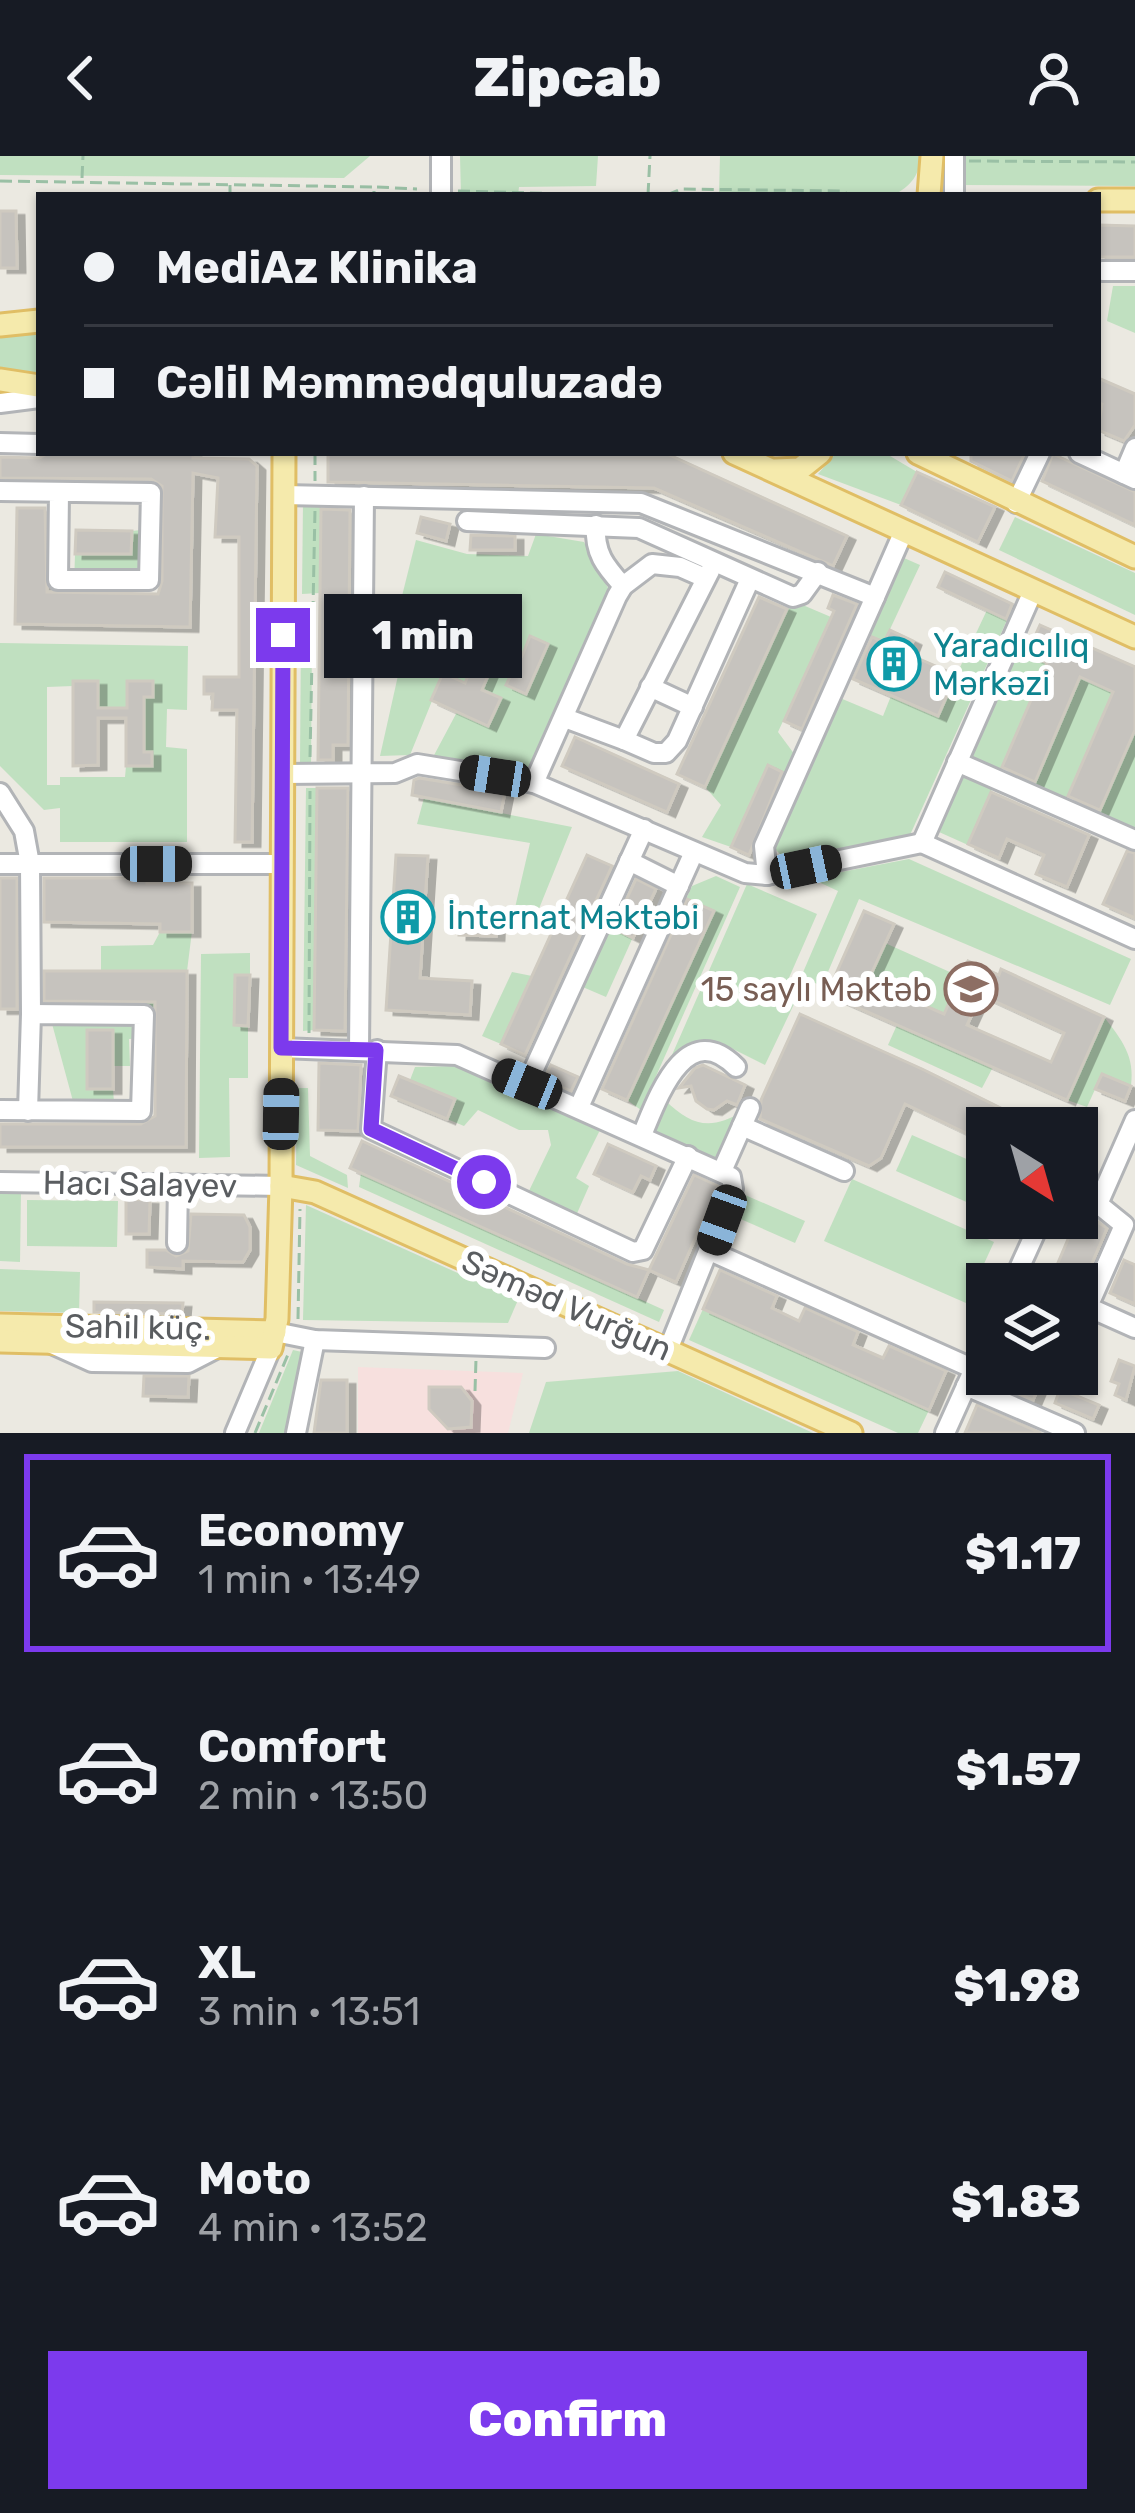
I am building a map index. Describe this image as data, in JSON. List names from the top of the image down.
{
  "streets": {
    "main road": ["Səməd Vurğun", "Sahil küç."],
    "street": ["Hacı Salayev"]
  },
  "crossings": [
    ["Hacı Salayev", "Səməd Vurğun"]
  ],
  "places": {
    "building": ["Yaradıcılıq Mərkəzi", "İnternat Məktəbi"],
    "school or university": ["15 saylı Məktəb"]
  },
  "north": "bottom right",
  "page": {
    "header": "Zipcab",
    "banner": ["MediAz Klinika", "Cəlil Məmmədquluzadə"],
    "bubble": "1 min",
    "list": [
      {
        "name": "Economy",
        "note": "1 min · 13:49",
        "value": "$1.17"
      },
      {
        "name": "Comfort",
        "note": "2 min · 13:50",
        "value": "$1.57"
      },
      {
        "name": "XL",
        "note": "3 min · 13:51",
        "value": "$1.98"
      },
      {
        "name": "Moto",
        "note": "4 min · 13:52",
        "value": "$1.83"
      }
    ],
    "buttons": "Confirm"
  }
}
